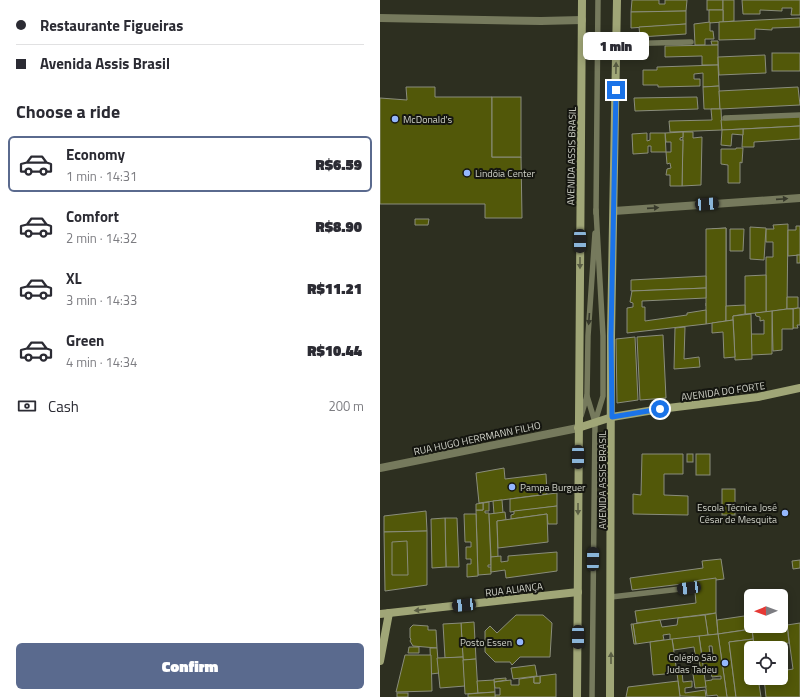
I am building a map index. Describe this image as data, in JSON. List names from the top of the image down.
{
  "streets": {
    "main road": ["AVENIDA ASSIS BRASIL", "AVENIDA DO FORTE", "RUA ALIANÇA"],
    "street": ["RUA HUGO HERRMANN FILHO"]
  },
  "crossings": [
    ["AVENIDA ASSIS BRASIL", "AVENIDA DO FORTE"],
    ["AVENIDA ASSIS BRASIL", "RUA HUGO HERRMANN FILHO"],
    ["AVENIDA ASSIS BRASIL", "RUA ALIANÇA"],
    ["AVENIDA DO FORTE", "RUA HUGO HERRMANN FILHO"]
  ],
  "one_way": ["RUA ALIANÇA"],
  "places": [
    "McDonald's",
    "Lindóia Center",
    "Pampa Burguer",
    "Escola Técnica José César de Mesquita",
    "Posto Essen",
    "Colégio São Judas Tadeu"
  ],
  "north": "left",
  "page": {
    "banner": ["Restaurante Figueiras", "Avenida Assis Brasil"],
    "bubble": "1 min",
    "heading": "Choose a ride",
    "list": [
      {
        "name": "Economy",
        "note": "1 min · 14:31",
        "value": "R$6.59"
      },
      {
        "name": "Comfort",
        "note": "2 min · 14:32",
        "value": "R$8.90"
      },
      {
        "name": "XL",
        "note": "3 min · 14:33",
        "value": "R$11.21"
      },
      {
        "name": "Green",
        "note": "4 min · 14:34",
        "value": "R$10.44"
      }
    ],
    "pay": ["Cash", "200 m"],
    "buttons": "Confirm"
  }
}
